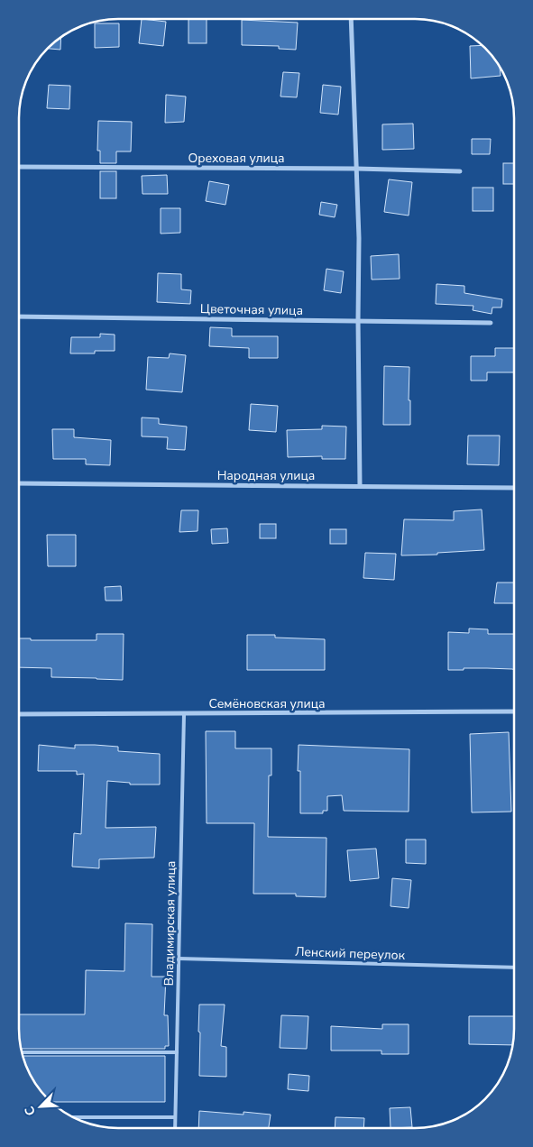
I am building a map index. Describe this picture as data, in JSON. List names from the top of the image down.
{
  "streets": {
    "street": [
      "Ореховая улица",
      "Цветочная улица",
      "Народная улица",
      "Семёновская улица"
    ],
    "lane": ["Владимирская улица", "Ленский переулок"]
  },
  "crossings": [
    ["Семёновская улица", "Владимирская улица"],
    ["Владимирская улица", "Ленский переулок"]
  ],
  "north": "bottom left"
}
